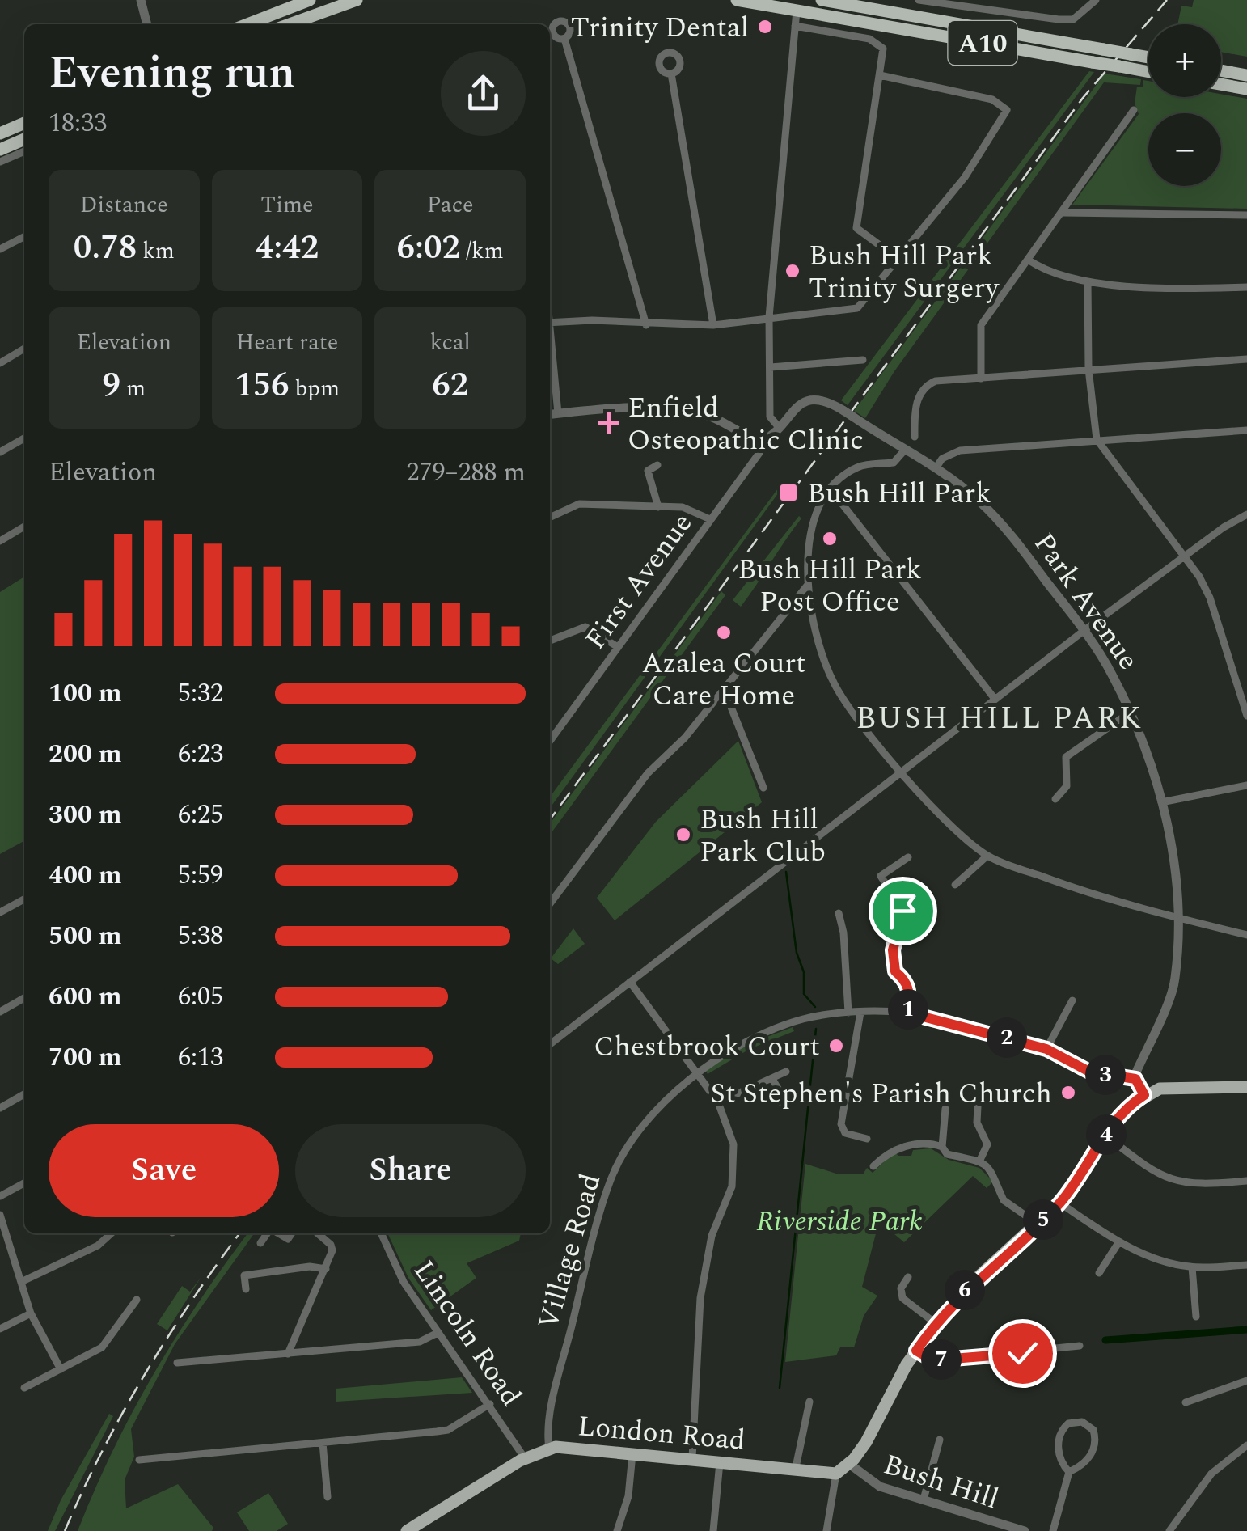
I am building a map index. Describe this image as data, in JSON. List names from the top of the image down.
{
  "streets": {
    "highway": ["A10"],
    "main road": ["London Road"],
    "street": [
      "First Avenue",
      "Park Avenue",
      "Village Road",
      "Lincoln Road",
      "Bush Hill"
    ]
  },
  "crossings": [
    ["First Avenue", "Park Avenue"],
    ["Park Avenue", "Village Road"],
    ["Village Road", "London Road"],
    ["Lincoln Road", "London Road"]
  ],
  "districts": ["BUSH HILL PARK"],
  "parks": ["Riverside Park"],
  "places": {
    "other": [
      "Trinity Dental",
      "Bush Hill Park Trinity Surgery",
      "Bush Hill Park Post Office",
      "Azalea Court Care Home",
      "Bush Hill Park Club",
      "Chestbrook Court",
      "St Stephen's Parish Church"
    ],
    "health": ["Enfield Osteopathic Clinic"],
    "transit": ["Bush Hill Park"]
  },
  "page": {
    "map_buttons": ["+", "−"],
    "heading": ["Evening run", "18:33"],
    "stats": [
      ["Distance", "0.78 km"],
      ["Time", "4:42"],
      ["Pace", "6:02 /km"],
      ["Elevation", "9 m"],
      ["Heart rate", "156 bpm"],
      ["kcal", "62"]
    ],
    "chart": ["Elevation", "279–288 m"],
    "list": [
      {
        "name": "100 m",
        "note": "5:32"
      },
      {
        "name": "200 m",
        "note": "6:23"
      },
      {
        "name": "300 m",
        "note": "6:25"
      },
      {
        "name": "400 m",
        "note": "5:59"
      },
      {
        "name": "500 m",
        "note": "5:38"
      },
      {
        "name": "600 m",
        "note": "6:05"
      },
      {
        "name": "700 m",
        "note": "6:13"
      }
    ],
    "pins": [
      "1",
      "2",
      "3",
      "4",
      "5",
      "6",
      "7"
    ],
    "buttons": ["Save", "Share"]
  }
}
